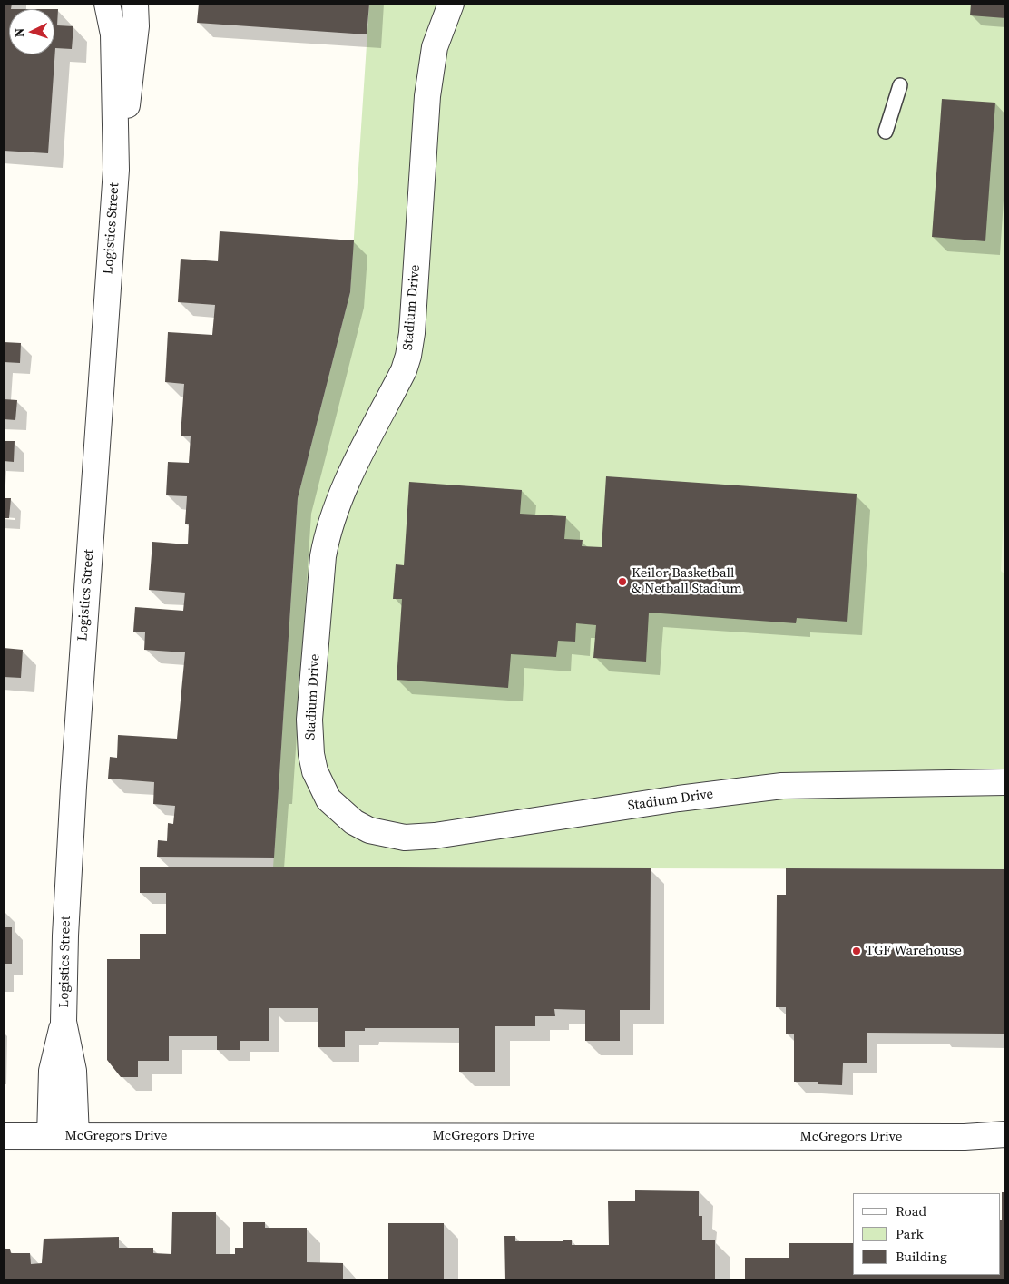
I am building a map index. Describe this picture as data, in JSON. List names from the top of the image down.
{
  "streets": {
    "street": ["Logistics Street", "Stadium Drive", "McGregors Drive"]
  },
  "crossings": [
    ["Logistics Street", "McGregors Drive"]
  ],
  "places": ["Keilor Basketball & Netball Stadium", "TGF Warehouse"],
  "legend": ["Road", "Park", "Building"],
  "north": "left"
}
